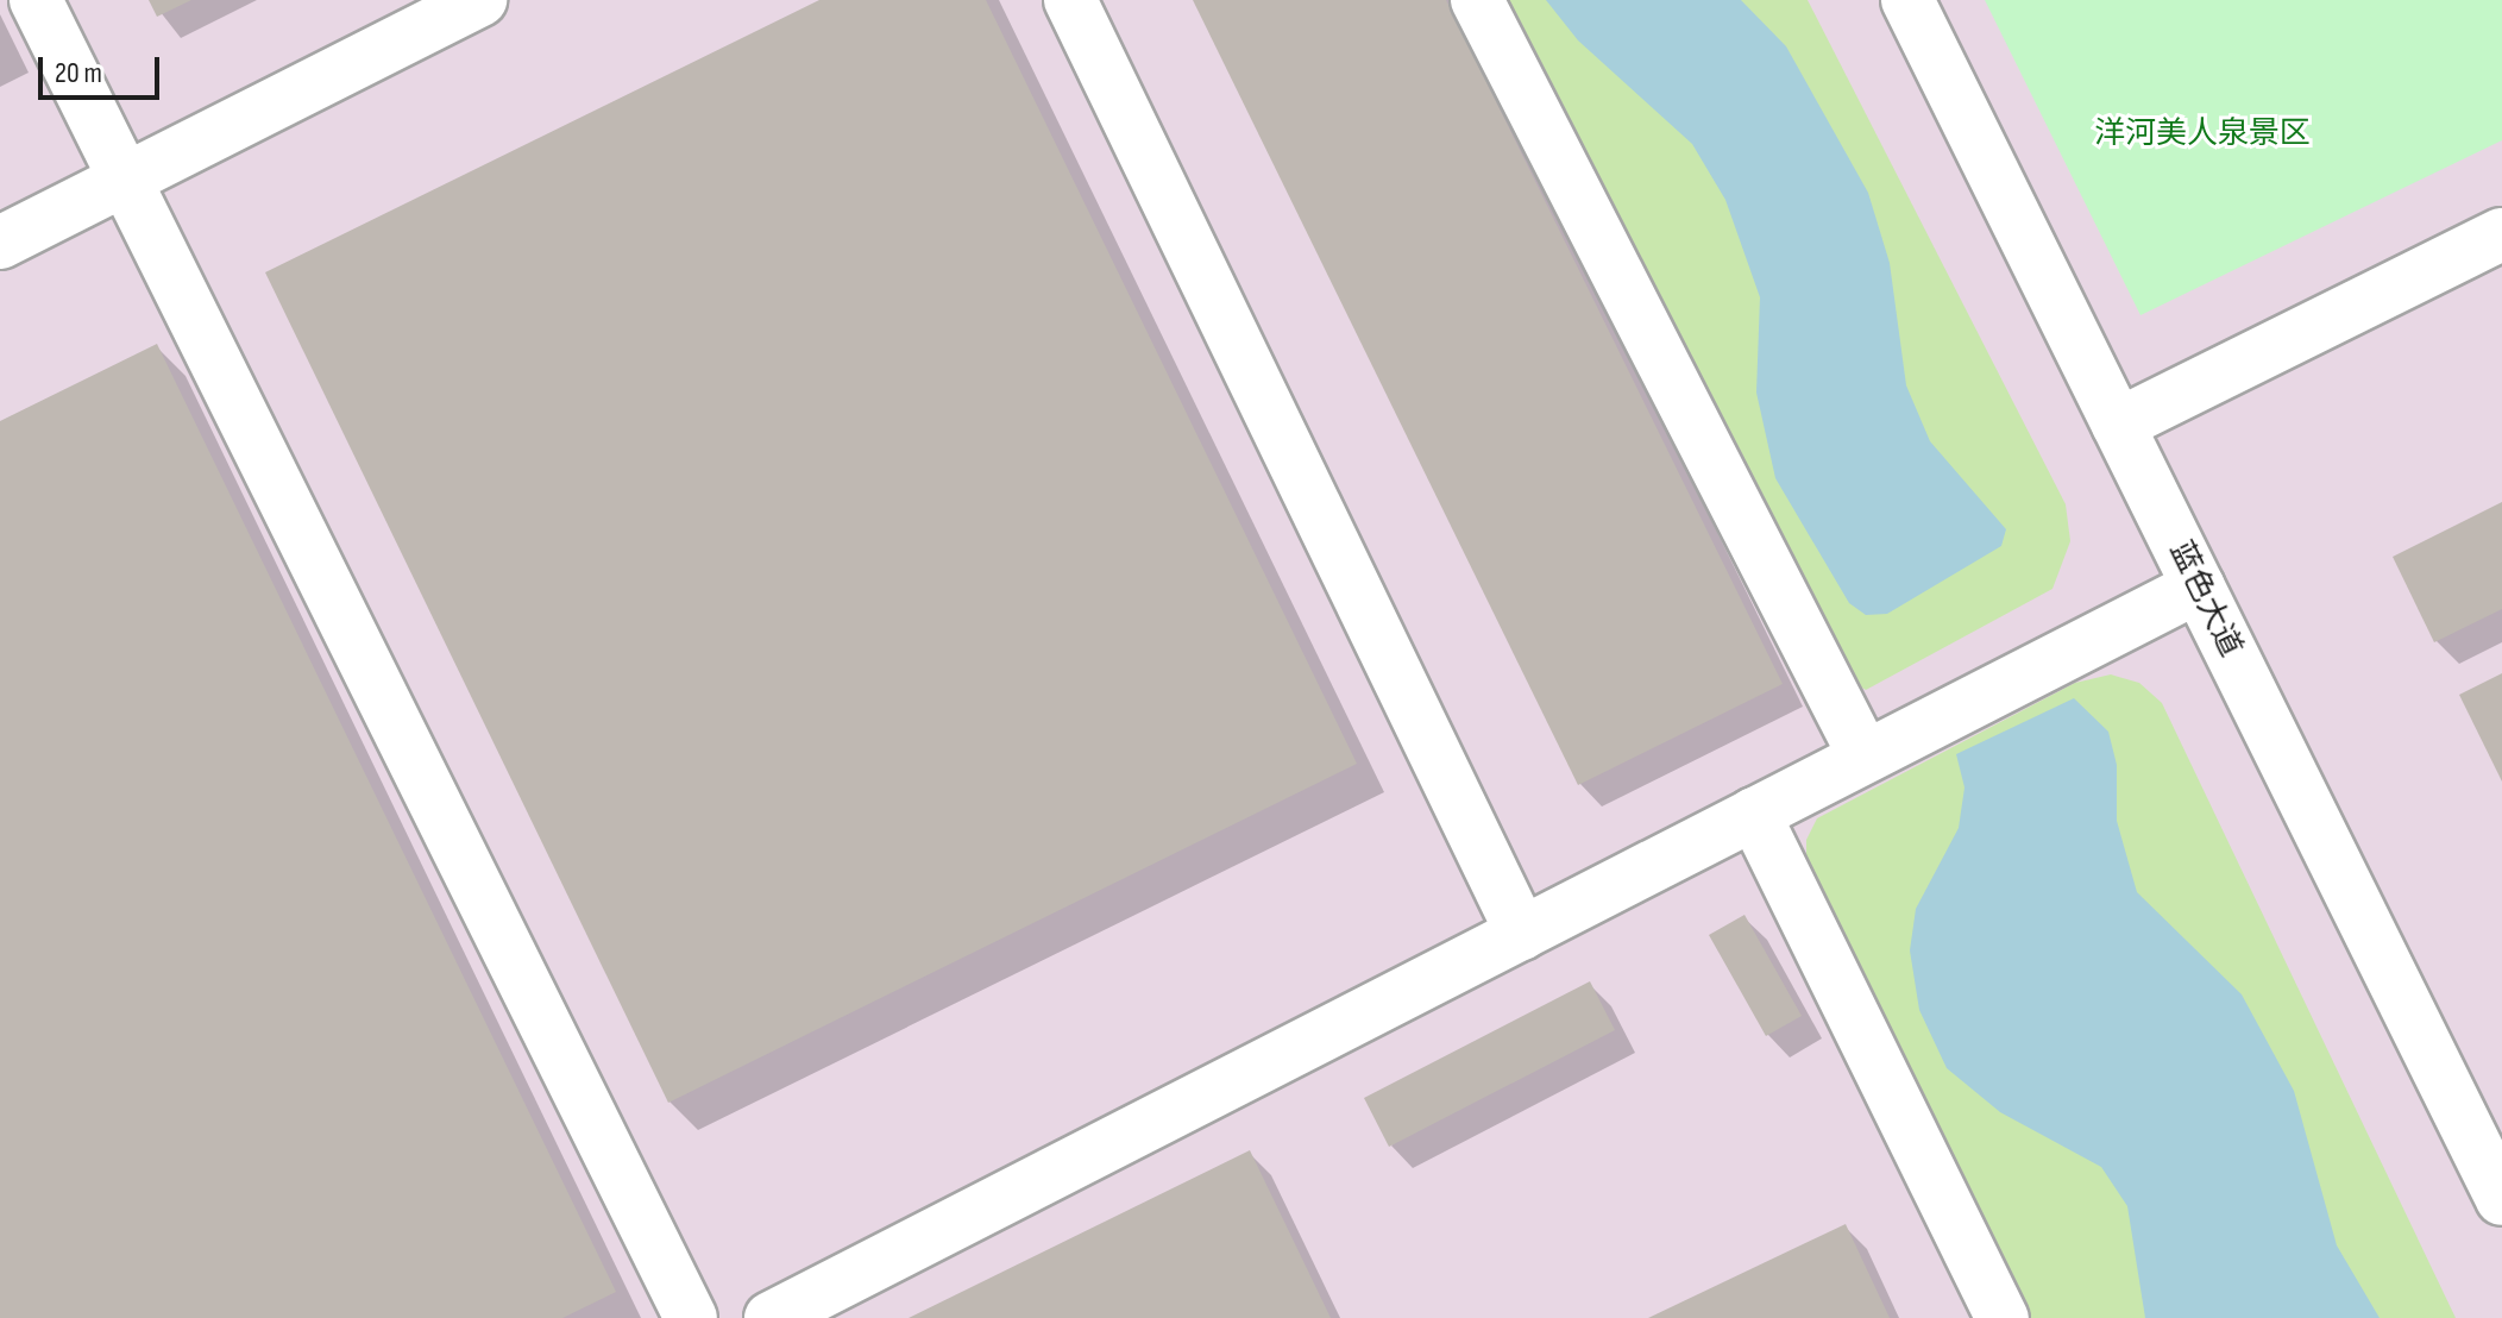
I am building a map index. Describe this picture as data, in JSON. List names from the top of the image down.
{
  "streets": {
    "street": ["蓝色大道"]
  },
  "parks": ["洋河美人泉景区"],
  "scale_bar": "20 m"
}
